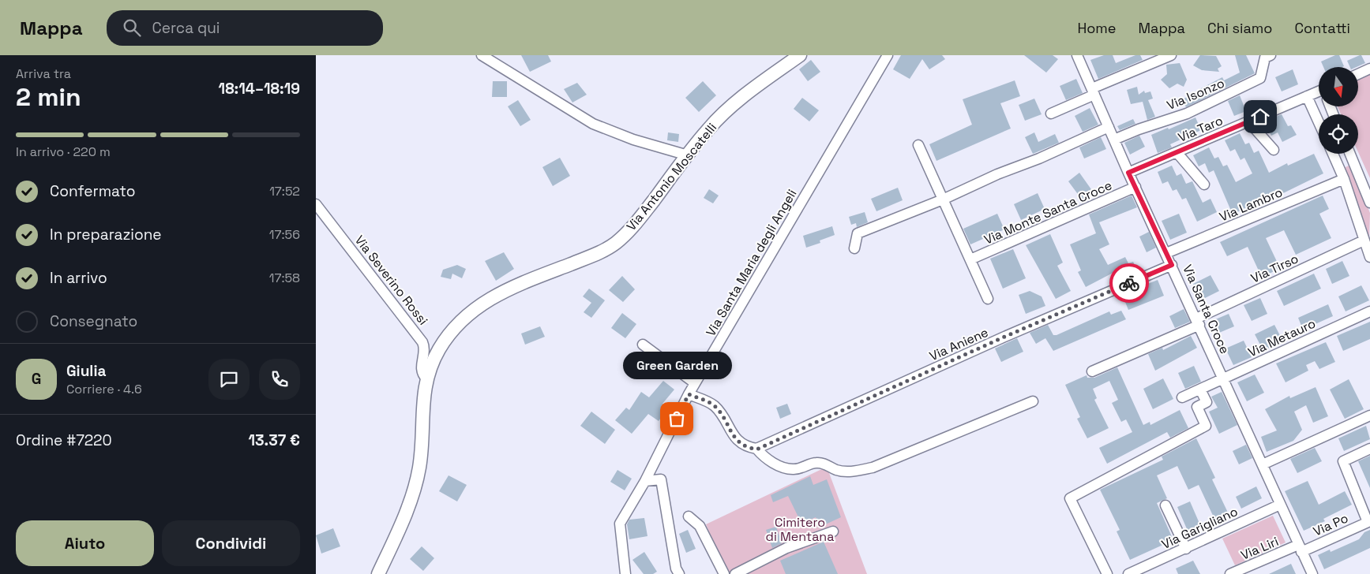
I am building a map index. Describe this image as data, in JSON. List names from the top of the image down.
{
  "streets": {
    "street": [
      "Via Isonzo",
      "Via Taro",
      "Via Antonio Moscatelli",
      "Via Lambro",
      "Via Monte Santa Croce",
      "Via Santa Maria degli Angeli",
      "Via Tirso",
      "Via Severino Rossi",
      "Via Santa Croce",
      "Via Metauro",
      "Via Aniene",
      "Via Po",
      "Via Garigliano",
      "Via Liri"
    ]
  },
  "crossings": [
    ["Via Isonzo", "Via Santa Croce"],
    ["Via Taro", "Via Santa Croce"],
    ["Via Antonio Moscatelli", "Via Severino Rossi"],
    ["Via Lambro", "Via Santa Croce"],
    ["Via Monte Santa Croce", "Via Santa Croce"],
    ["Via Tirso", "Via Santa Croce"],
    ["Via Santa Croce", "Via Metauro"],
    ["Via Santa Croce", "Via Aniene"],
    ["Via Santa Croce", "Via Po"],
    ["Via Santa Croce", "Via Garigliano"],
    ["Via Santa Croce", "Via Liri"],
    ["Via Po", "Via Liri"]
  ],
  "parks": ["Cimitero di Mentana"],
  "places": ["Green Garden"],
  "north": "bottom",
  "page": {
    "header": "Mappa",
    "search": "Cerca qui",
    "nav": [
      "Home",
      "Mappa",
      "Chi siamo",
      "Contatti"
    ],
    "heading": ["2 min", "Arriva tra", "18:14–18:19"],
    "panel": [
      "Giulia",
      "Corriere · 4.6",
      "Ordine #7220",
      "13.37 €"
    ],
    "bar": "In arrivo · 220 m",
    "list": [
      ["Confermato", "17:52"],
      ["In preparazione", "17:56"],
      ["In arrivo", "17:58"],
      "Consegnato"
    ],
    "bubble": "Green Garden",
    "round": "G",
    "buttons": ["Aiuto", "Condividi"]
  }
}
